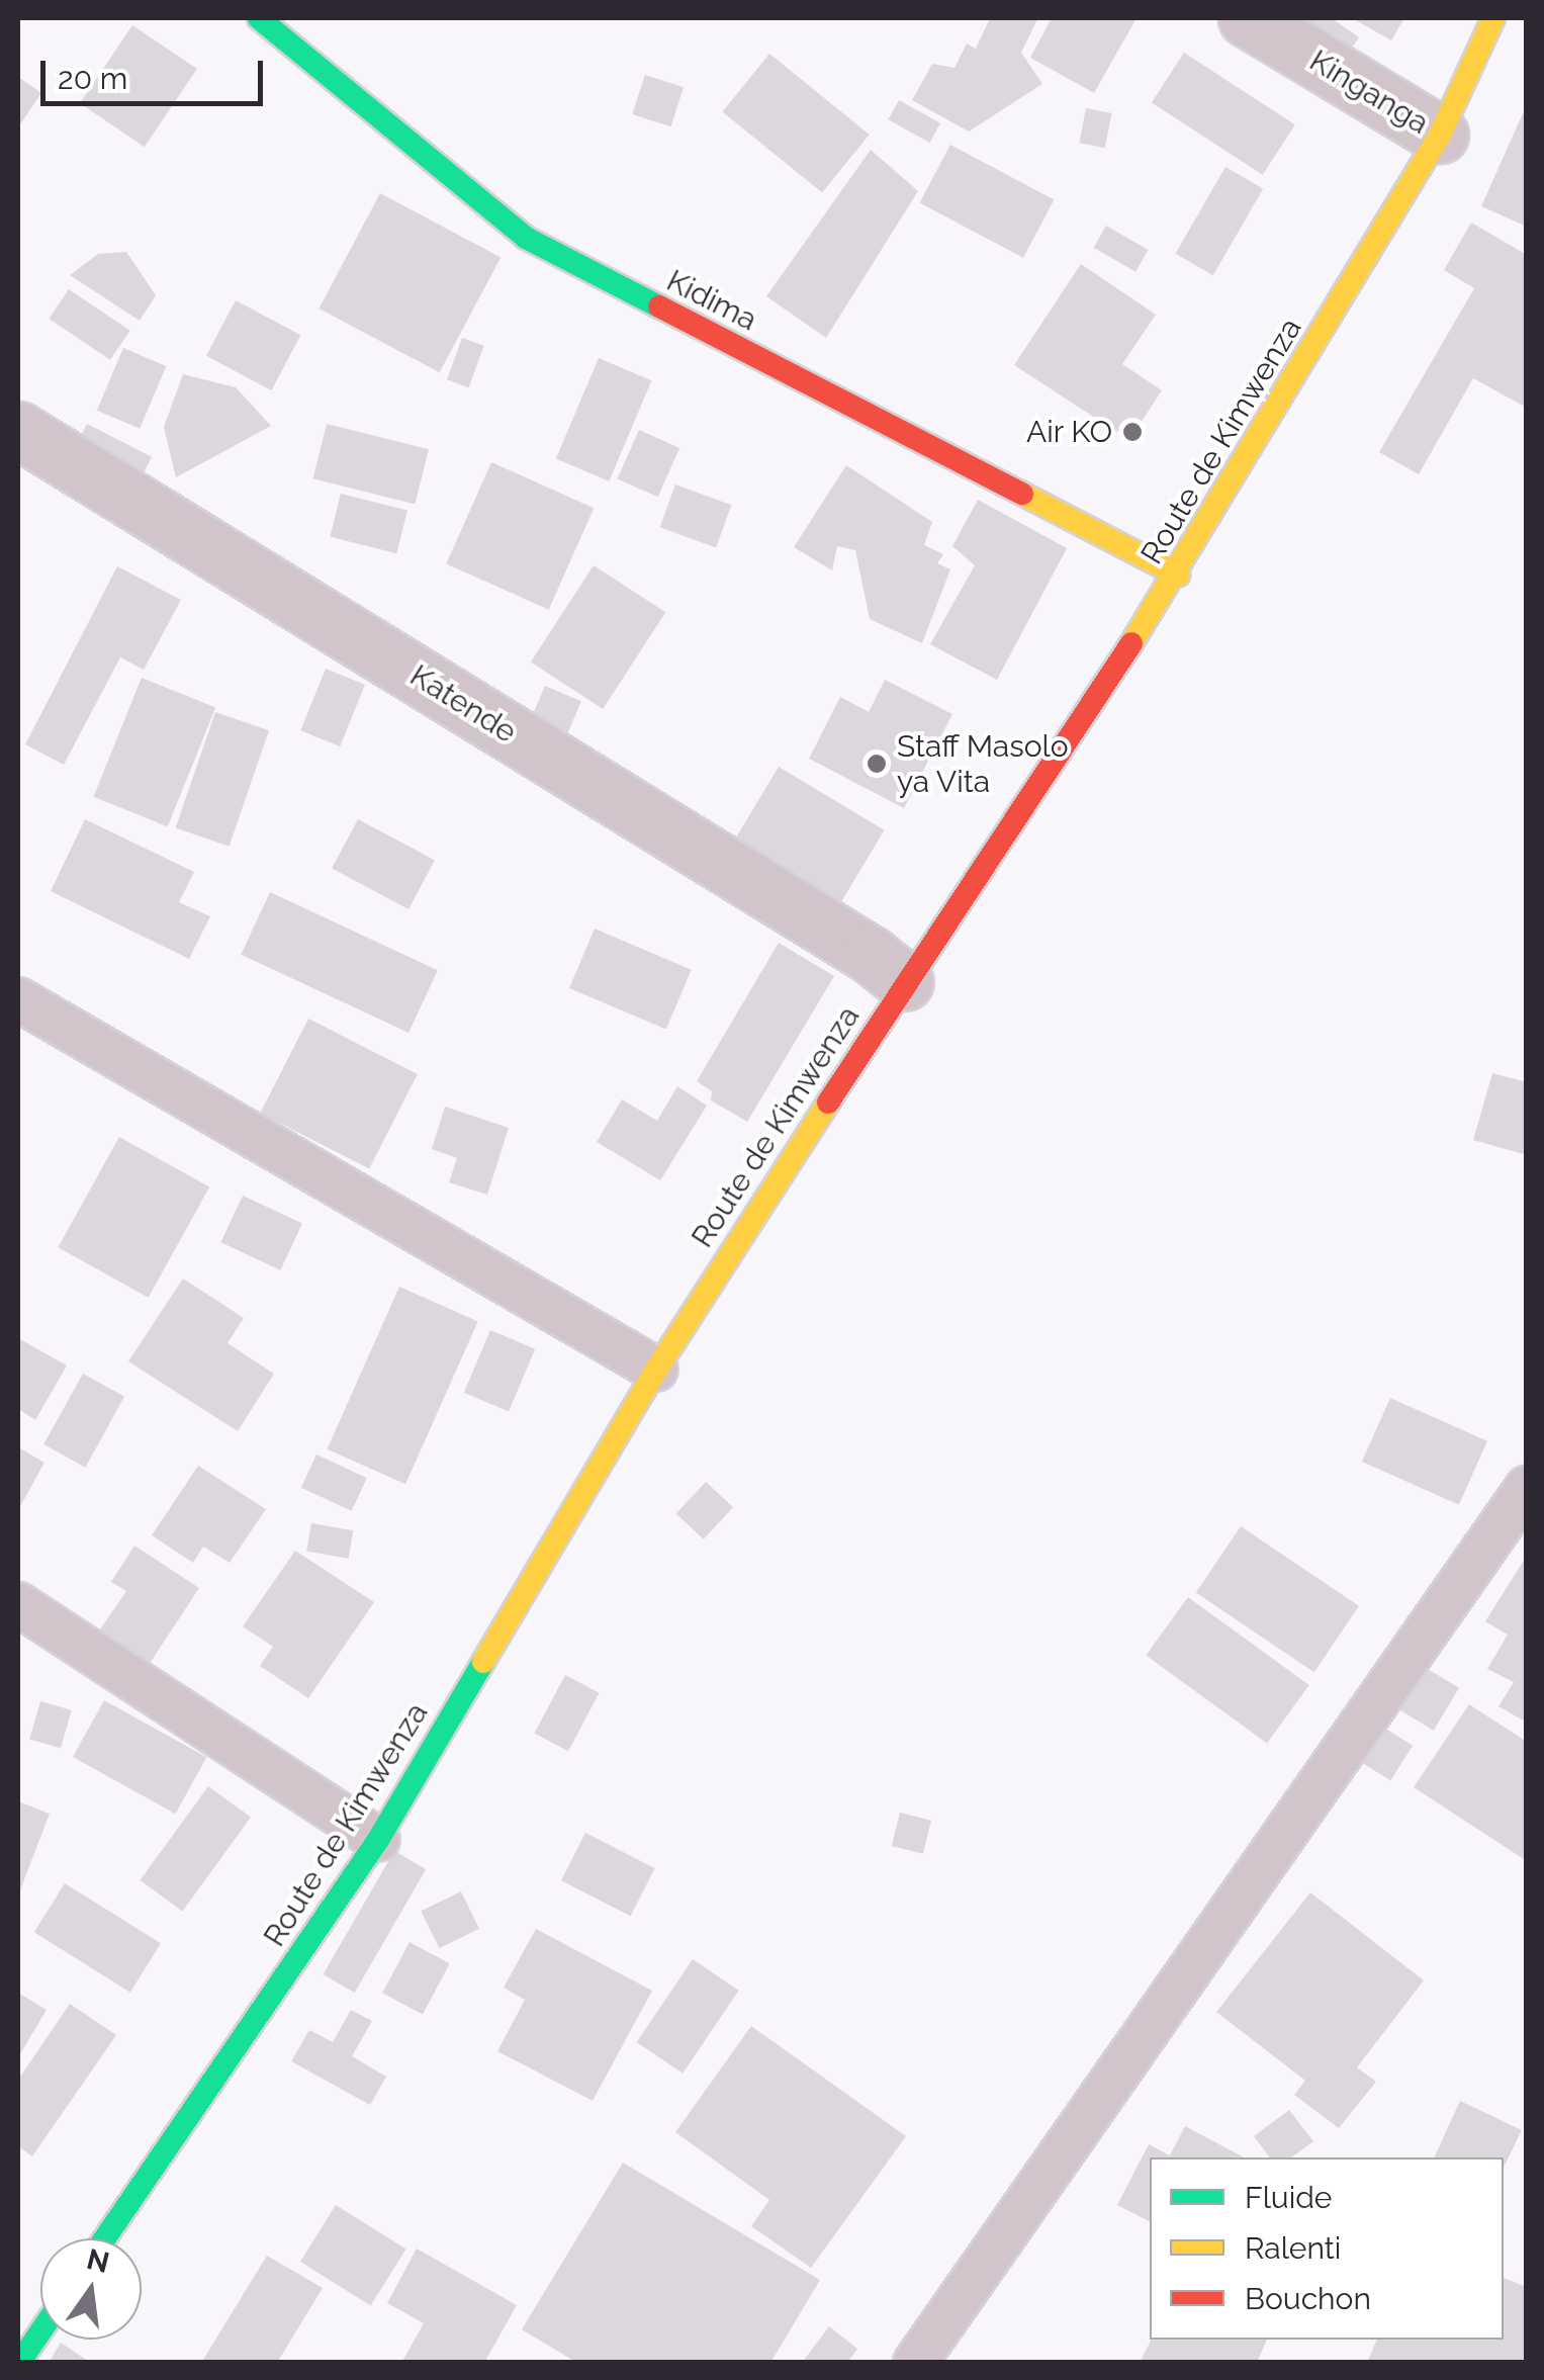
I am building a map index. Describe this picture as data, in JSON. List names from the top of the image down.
{
  "streets": {
    "street": [
      "Kinganga",
      "Kidima",
      "Route de Kimwenza",
      "Katende"
    ]
  },
  "crossings": [
    ["Kinganga", "Route de Kimwenza"],
    ["Kidima", "Route de Kimwenza"],
    ["Route de Kimwenza", "Katende"]
  ],
  "places": ["Air KO", "Staff Masolo ya Vita"],
  "legend": ["Fluide", "Ralenti", "Bouchon"],
  "scale_bar": "20 m",
  "north": "top"
}
